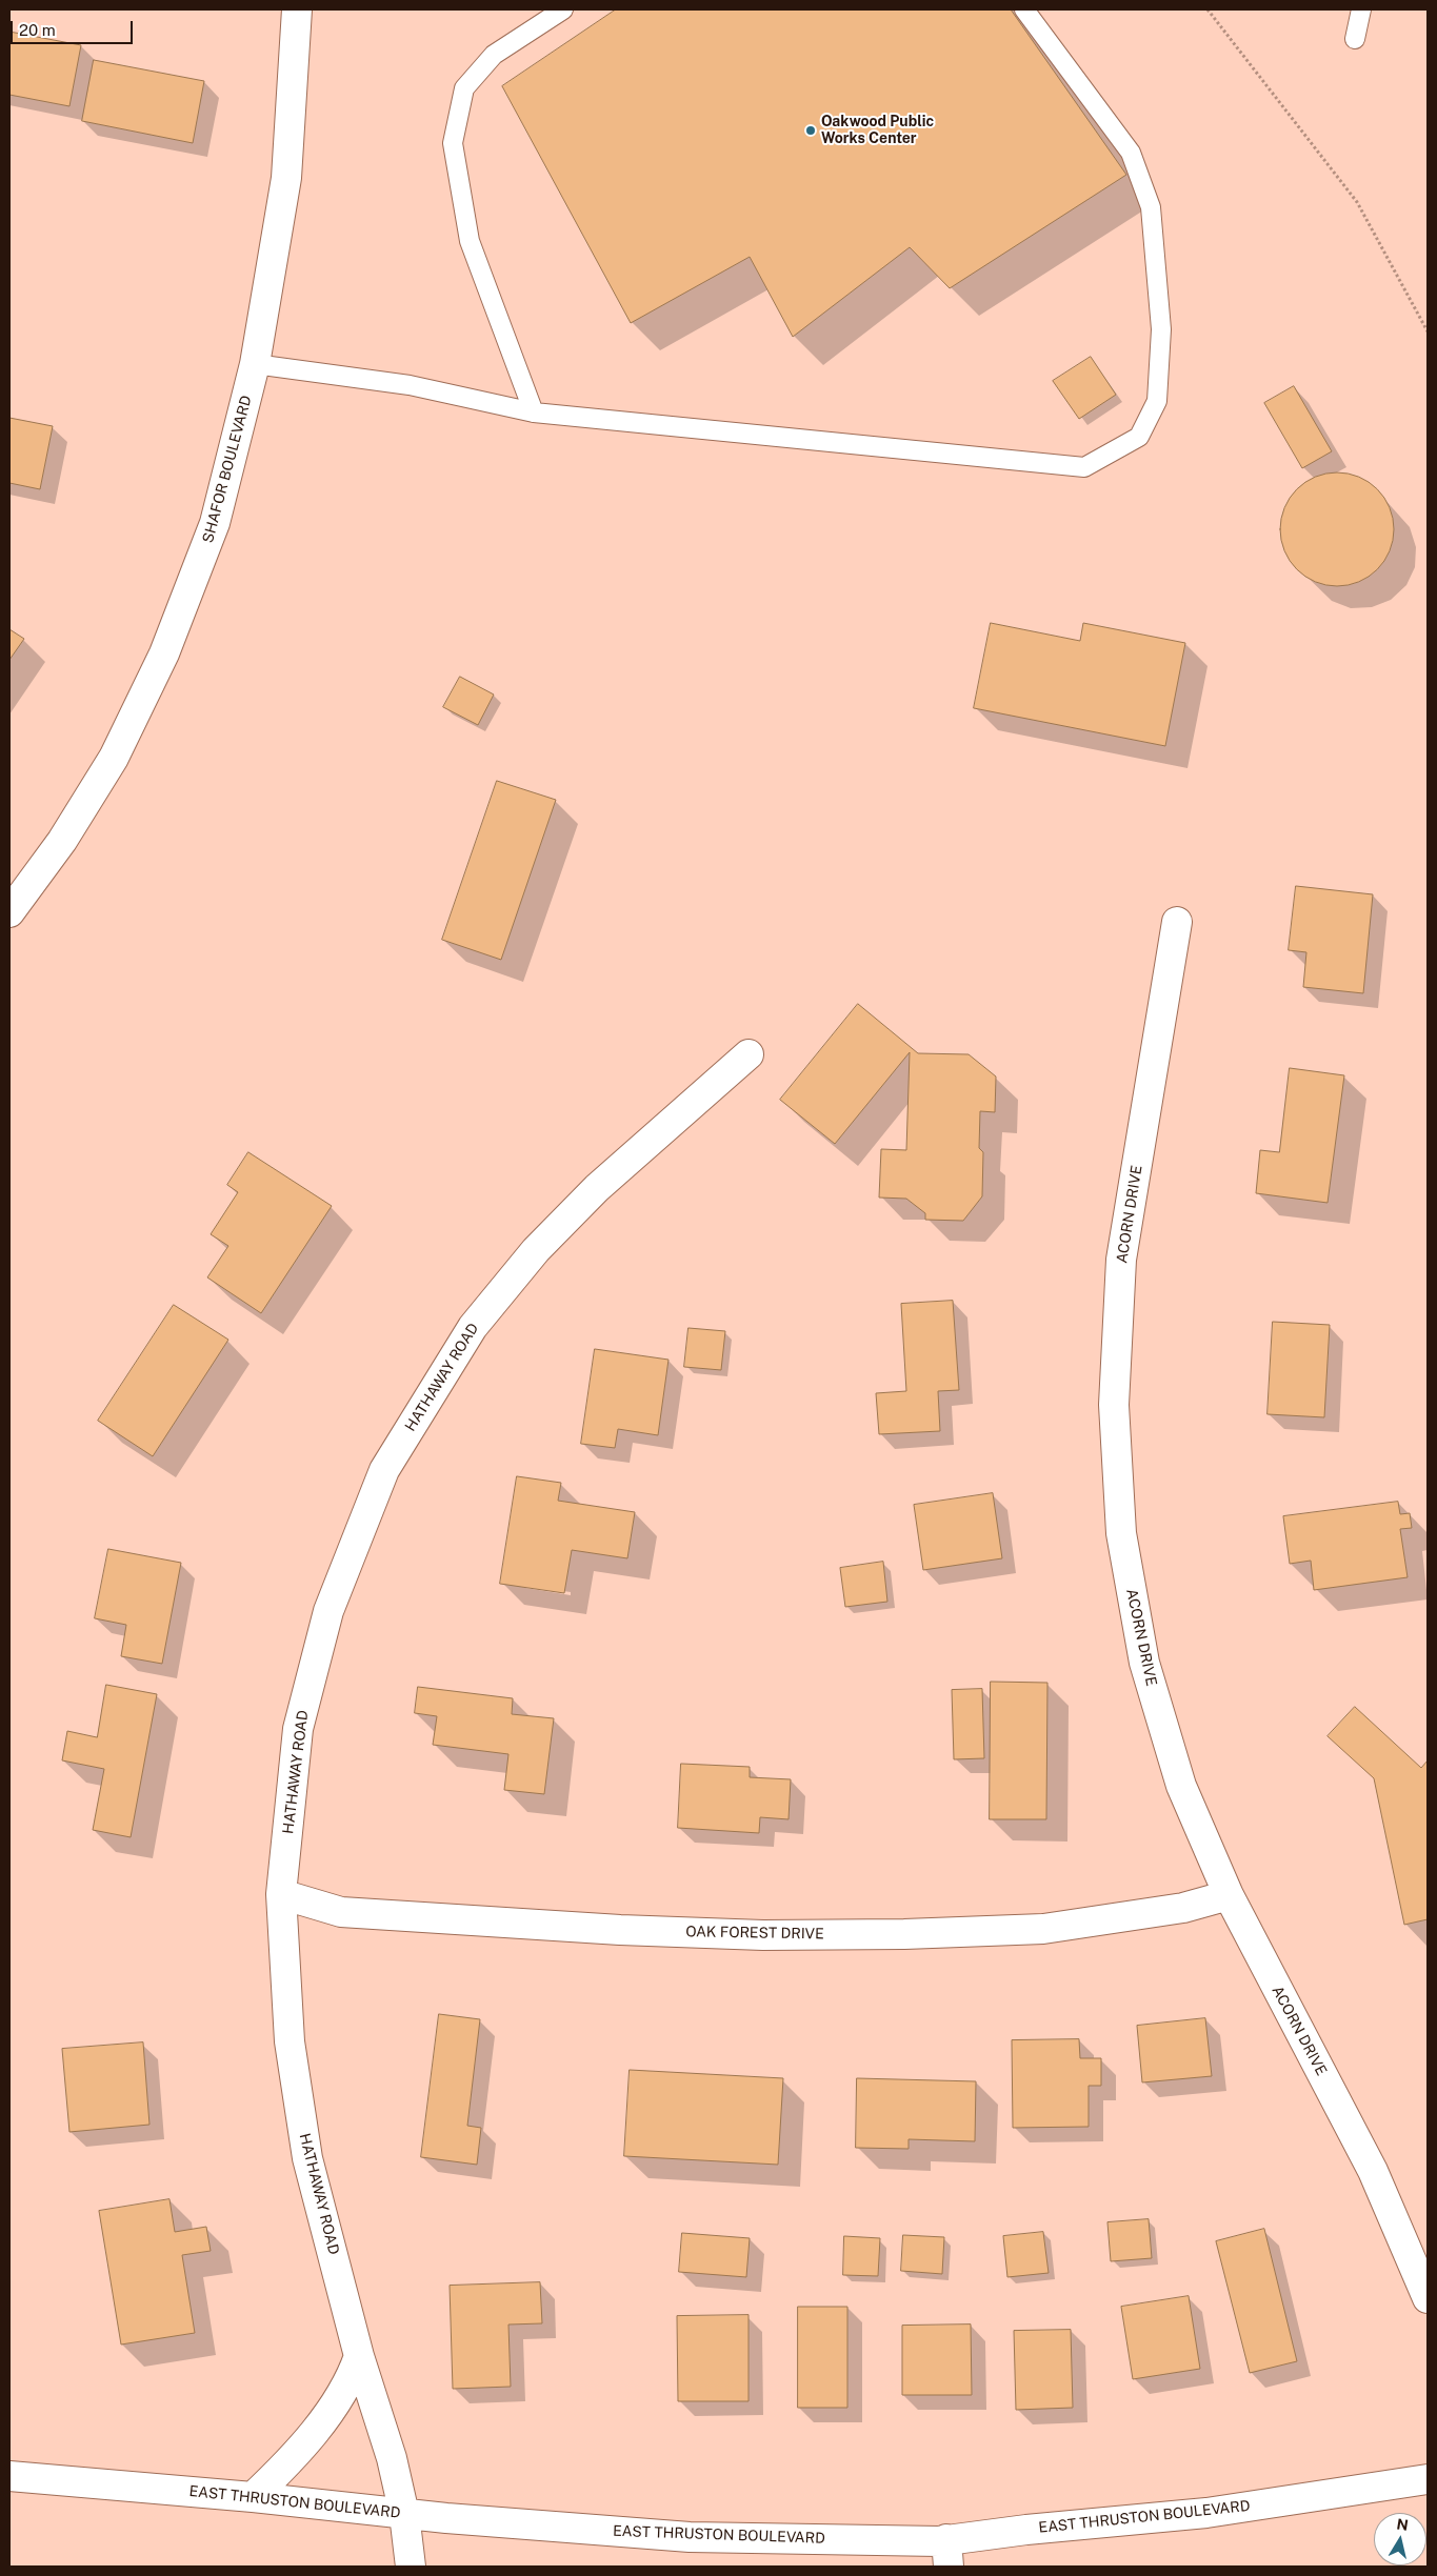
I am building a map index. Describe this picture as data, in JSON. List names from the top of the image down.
{
  "streets": {
    "street": [
      "SHAFOR BOULEVARD",
      "ACORN DRIVE",
      "HATHAWAY ROAD",
      "OAK FOREST DRIVE",
      "EAST THRUSTON BOULEVARD"
    ]
  },
  "crossings": [
    ["ACORN DRIVE", "OAK FOREST DRIVE"],
    ["HATHAWAY ROAD", "OAK FOREST DRIVE"],
    ["HATHAWAY ROAD", "EAST THRUSTON BOULEVARD"]
  ],
  "places": ["Oakwood Public Works Center"],
  "scale_bar": "20 m",
  "north": "top"
}
